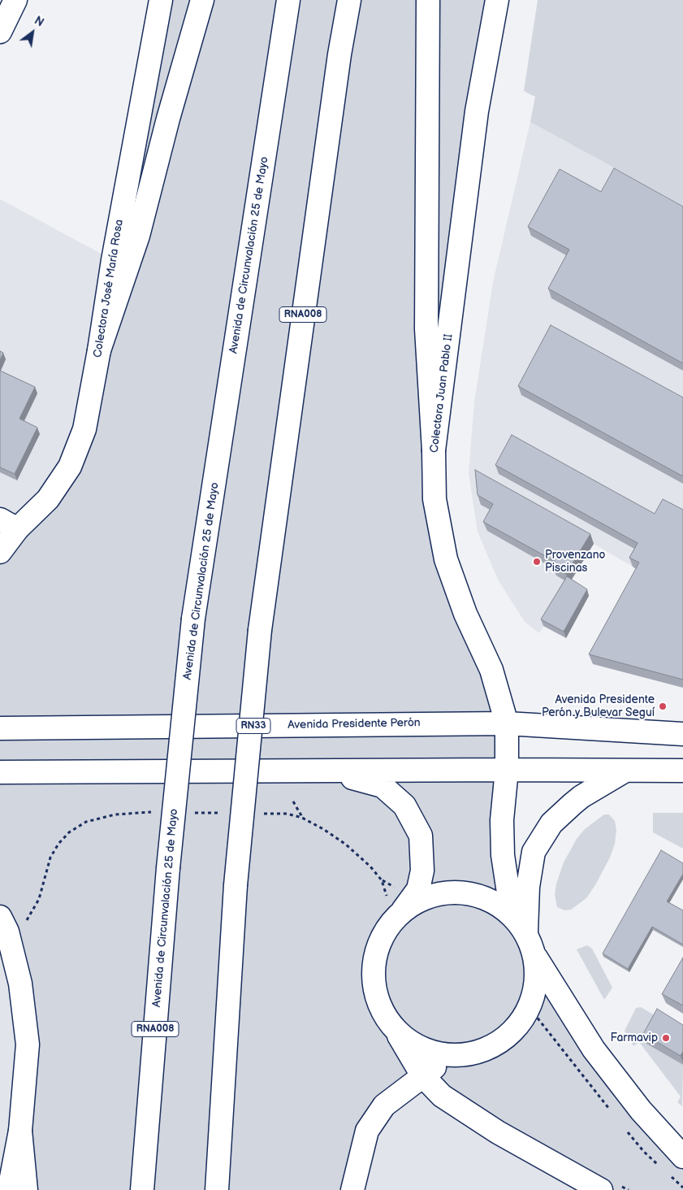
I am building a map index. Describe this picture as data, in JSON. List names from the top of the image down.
{
  "streets": {
    "main road": [
      "Avenida de Circunvalación 25 de Mayo",
      "Colectora José María Rosa",
      "RNA008",
      "Colectora Juan Pablo II",
      "Avenida Presidente Perón",
      "RN33"
    ]
  },
  "crossings": [
    ["Colectora Juan Pablo II", "Avenida Presidente Perón"]
  ],
  "places": ["Provenzano Piscinas", "Avenida Presidente Perón y Bulevar Seguí", "Farmavip"],
  "north": "top right"
}
